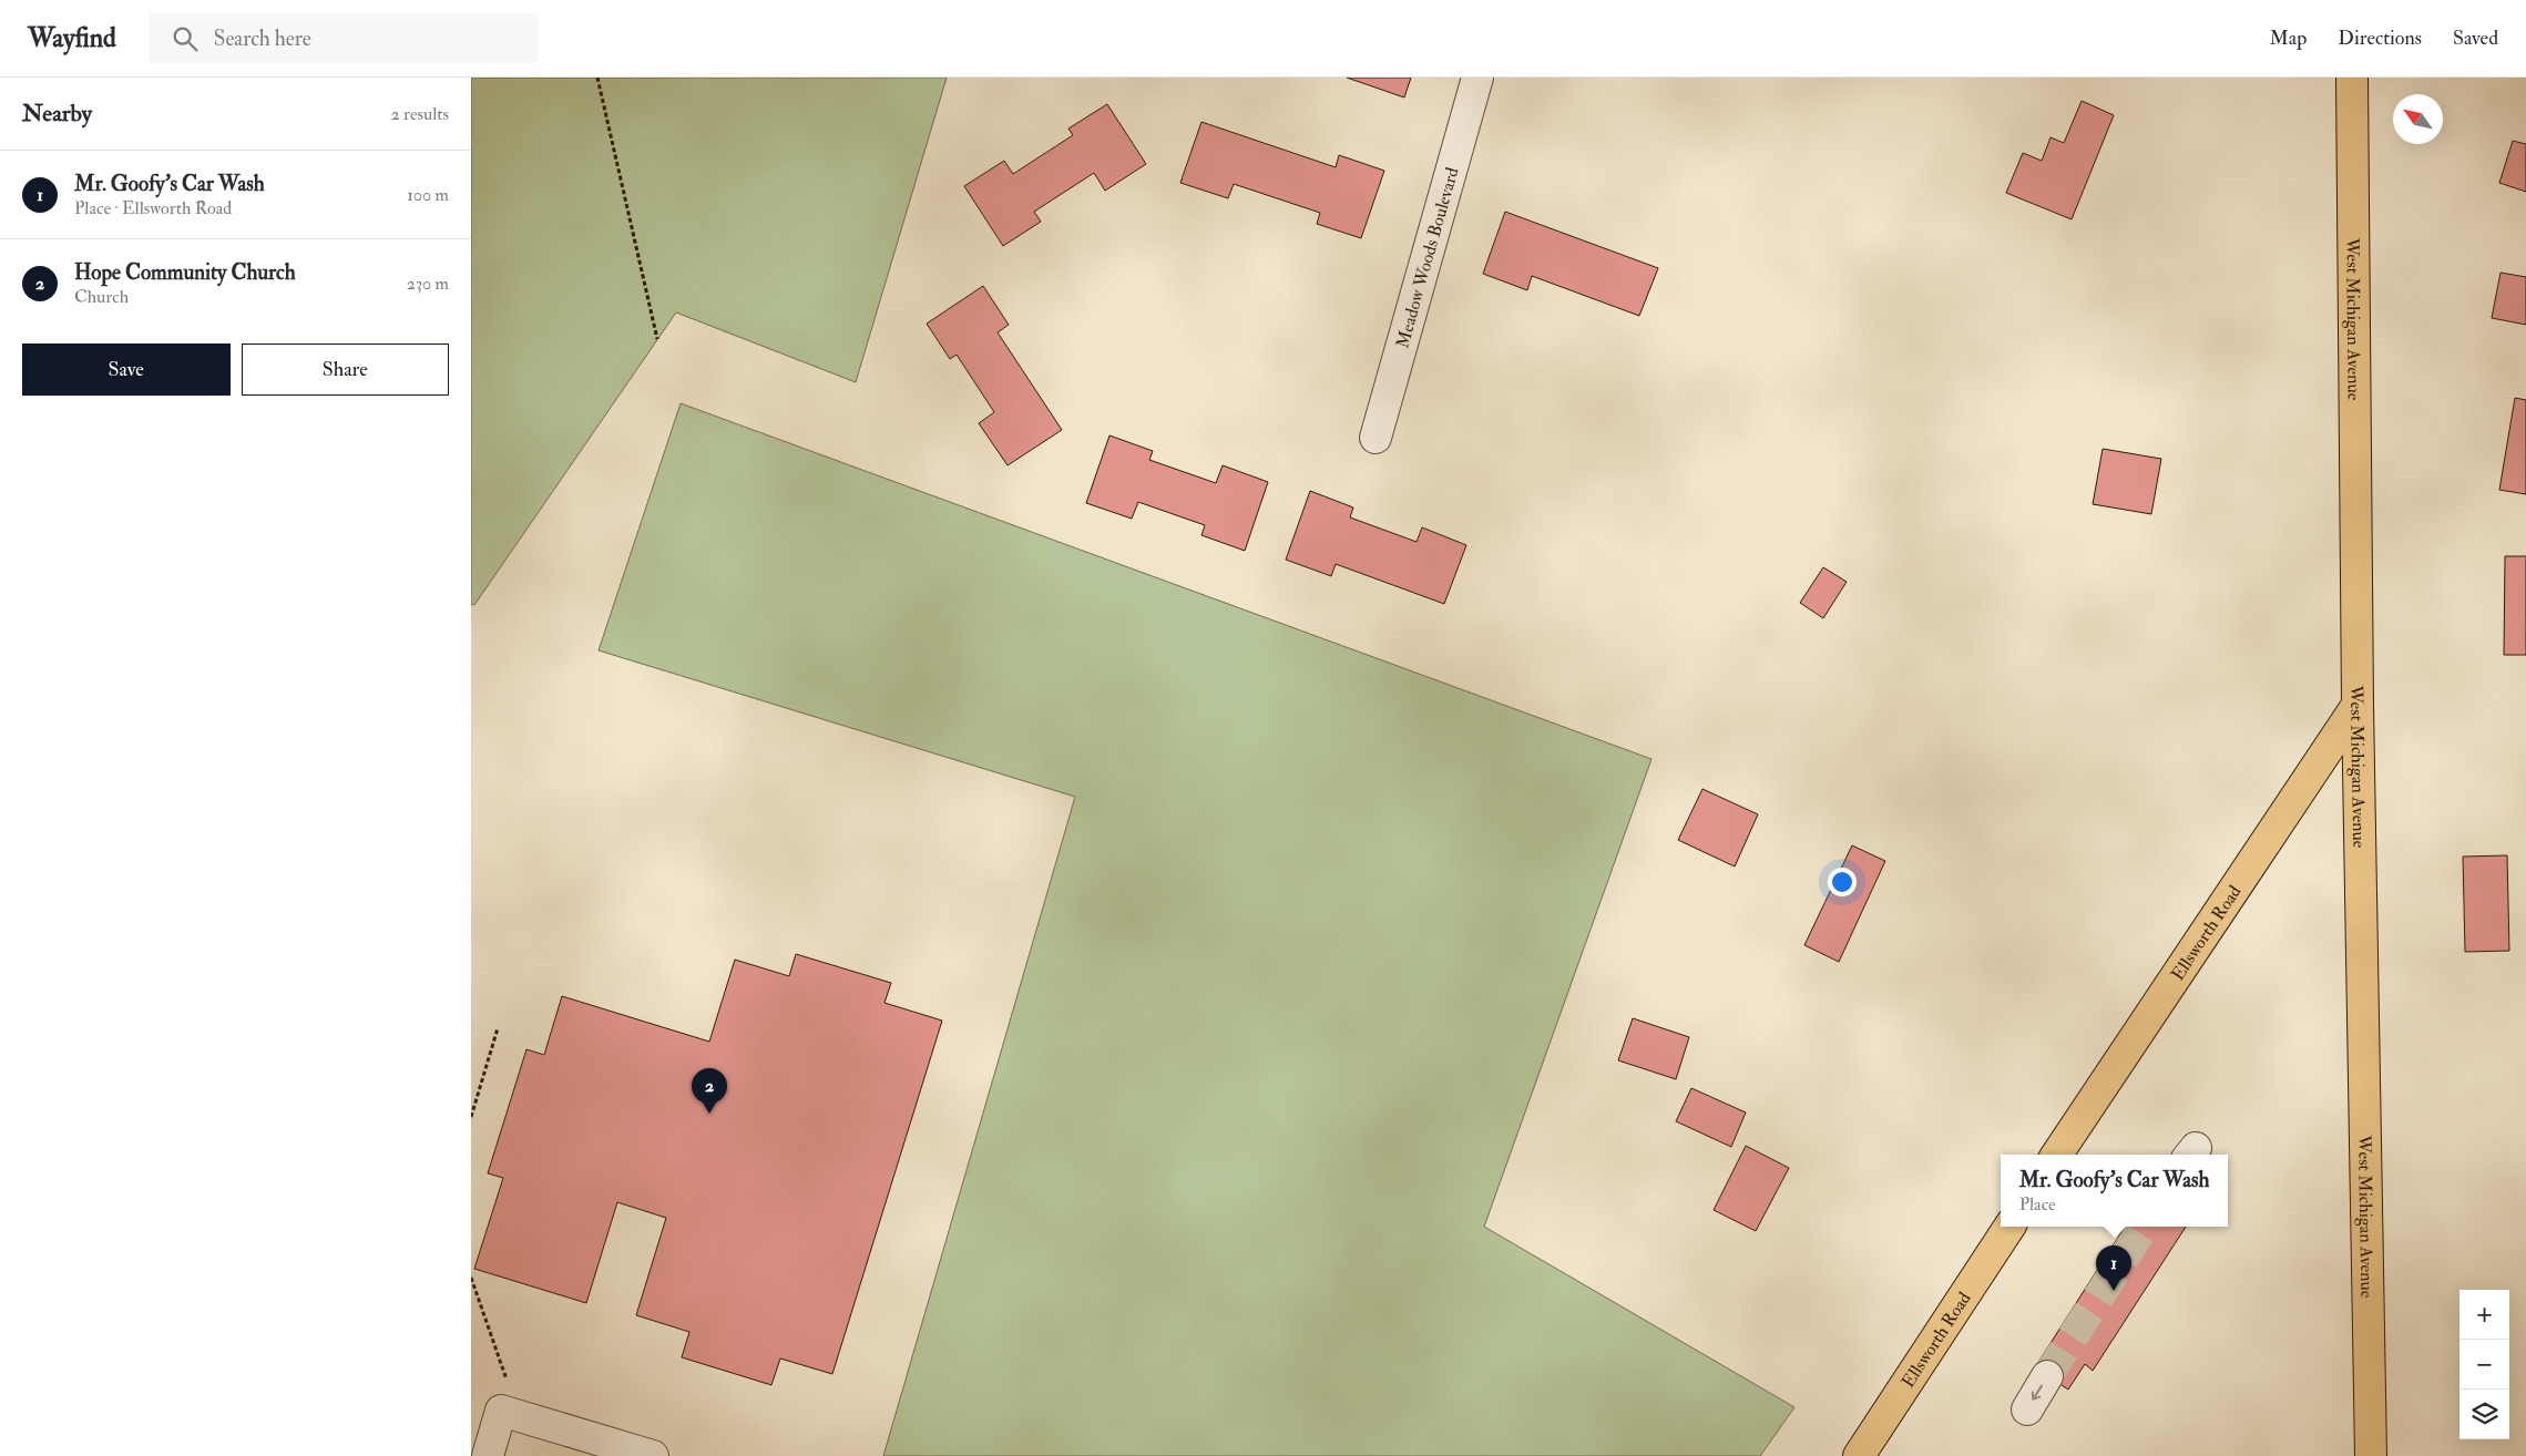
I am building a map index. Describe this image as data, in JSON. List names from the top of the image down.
{
  "streets": {
    "main road": ["West Michigan Avenue", "Ellsworth Road"],
    "street": ["Meadow Woods Boulevard"]
  },
  "crossings": [
    ["West Michigan Avenue", "Ellsworth Road"]
  ],
  "north": "top left",
  "page": {
    "header": "Wayfind",
    "search": "Search here",
    "nav": ["Map", "Directions", "Saved"],
    "heading": ["Nearby", "2 results"],
    "list": [
      {
        "mark": "1",
        "name": "Mr. Goofy’s Car Wash",
        "note": "Place · Ellsworth Road",
        "value": "100 m"
      },
      {
        "mark": "2",
        "name": "Hope Community Church",
        "note": "Church",
        "value": "230 m"
      }
    ],
    "buttons": ["Save", "Share"],
    "pins": ["2", "1"],
    "popup": ["Mr. Goofy’s Car Wash", "Place"],
    "map_buttons": ["+", "−"]
  }
}
